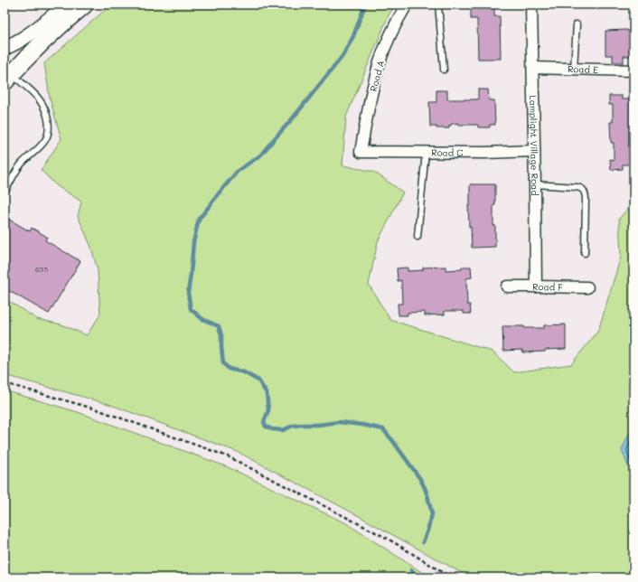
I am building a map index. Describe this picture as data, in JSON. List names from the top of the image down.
{
  "streets": {
    "street": [
      "Road E",
      "Road A",
      "Lamplight Village Road",
      "Road C",
      "Road F"
    ]
  },
  "crossings": [
    ["Road E", "Lamplight Village Road"],
    ["Road A", "Road C"],
    ["Lamplight Village Road", "Road C"],
    ["Lamplight Village Road", "Road F"]
  ],
  "house_numbers": ["655"]
}
